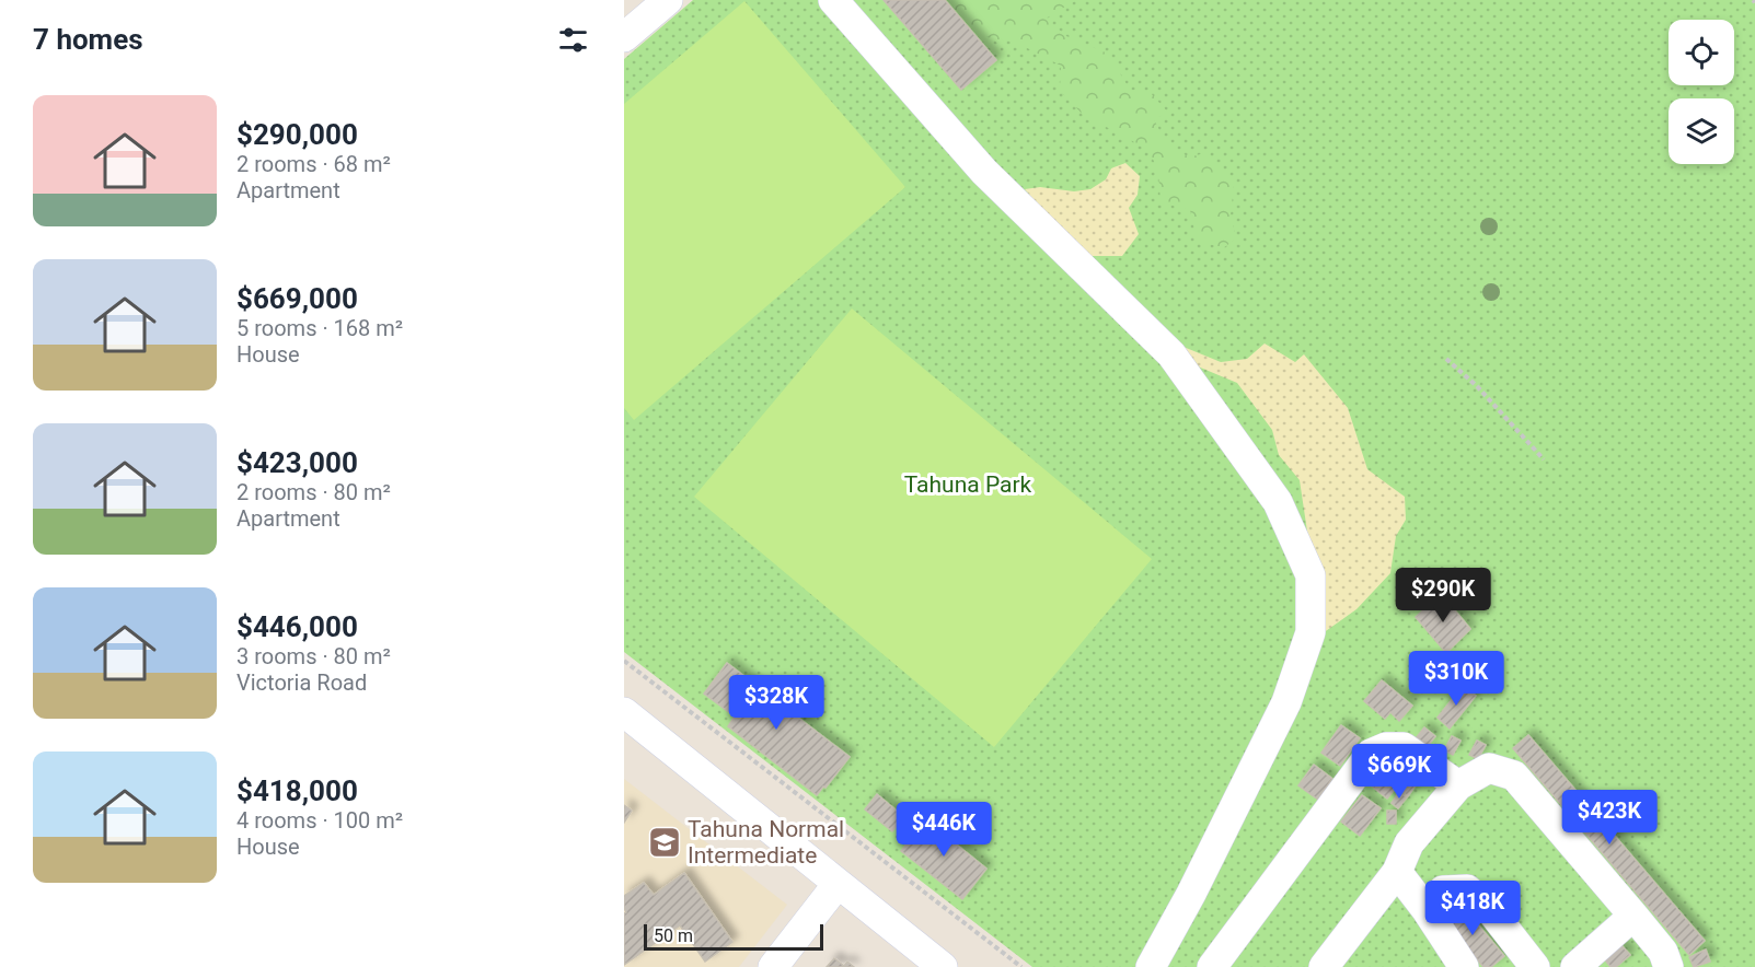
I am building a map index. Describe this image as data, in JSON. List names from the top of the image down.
{
  "parks": ["Tahuna Park"],
  "places": {
    "school or university": ["Tahuna Normal Intermediate"]
  },
  "scale_bar": "50 m",
  "page": {
    "heading": "7 homes",
    "list": [
      {
        "name": "$290,000",
        "note": "2 rooms · 68 m² · Apartment"
      },
      {
        "name": "$669,000",
        "note": "5 rooms · 168 m² · House"
      },
      {
        "name": "$423,000",
        "note": "2 rooms · 80 m² · Apartment"
      },
      {
        "name": "$446,000",
        "note": "3 rooms · 80 m² · Victoria Road"
      },
      {
        "name": "$418,000",
        "note": "4 rooms · 100 m² · House"
      }
    ],
    "price": [
      "$290K",
      "$310K",
      "$328K",
      "$669K",
      "$423K",
      "$446K",
      "$418K"
    ],
    "scale": "50 m"
  }
}
